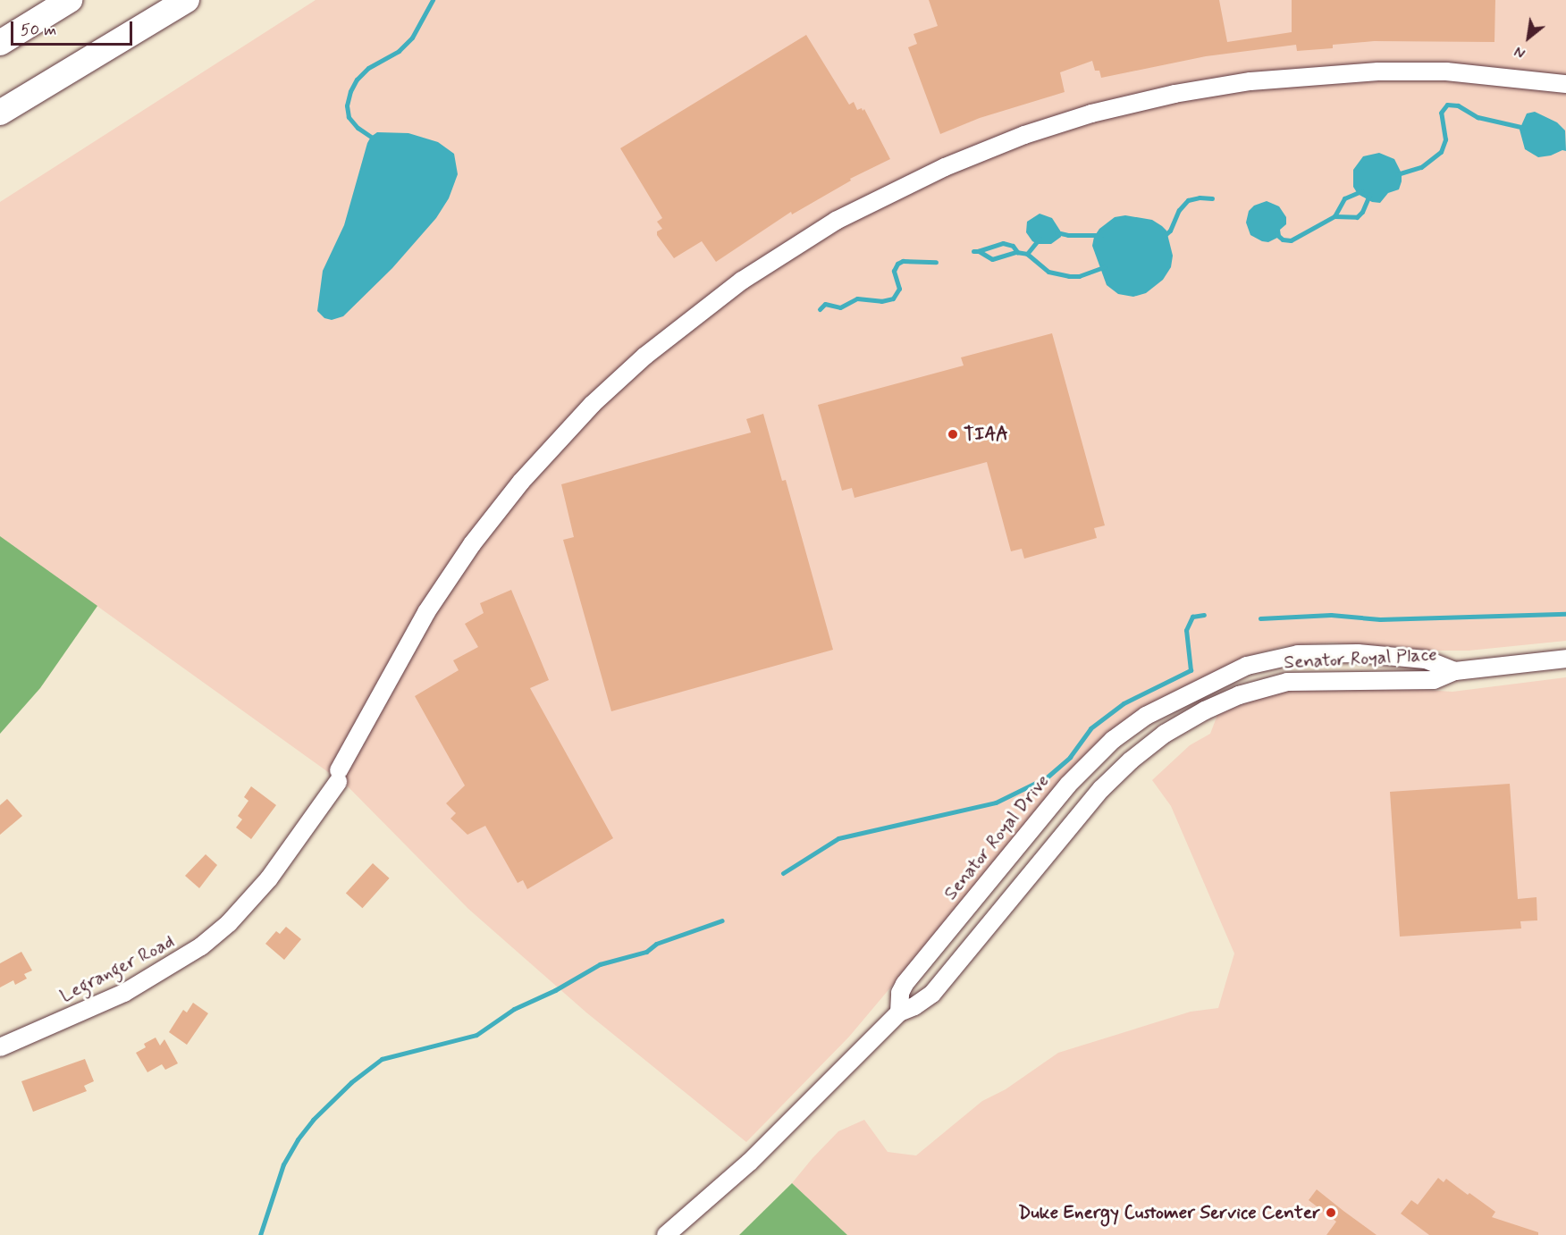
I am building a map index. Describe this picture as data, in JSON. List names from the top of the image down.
{
  "streets": {
    "street": ["Senator Royal Place", "Senator Royal Drive", "Legranger Road"]
  },
  "crossings": [
    ["Senator Royal Place", "Senator Royal Drive"]
  ],
  "places": ["TIAA", "Duke Energy Customer Service Center"],
  "scale_bar": "50 m",
  "north": "bottom left"
}
